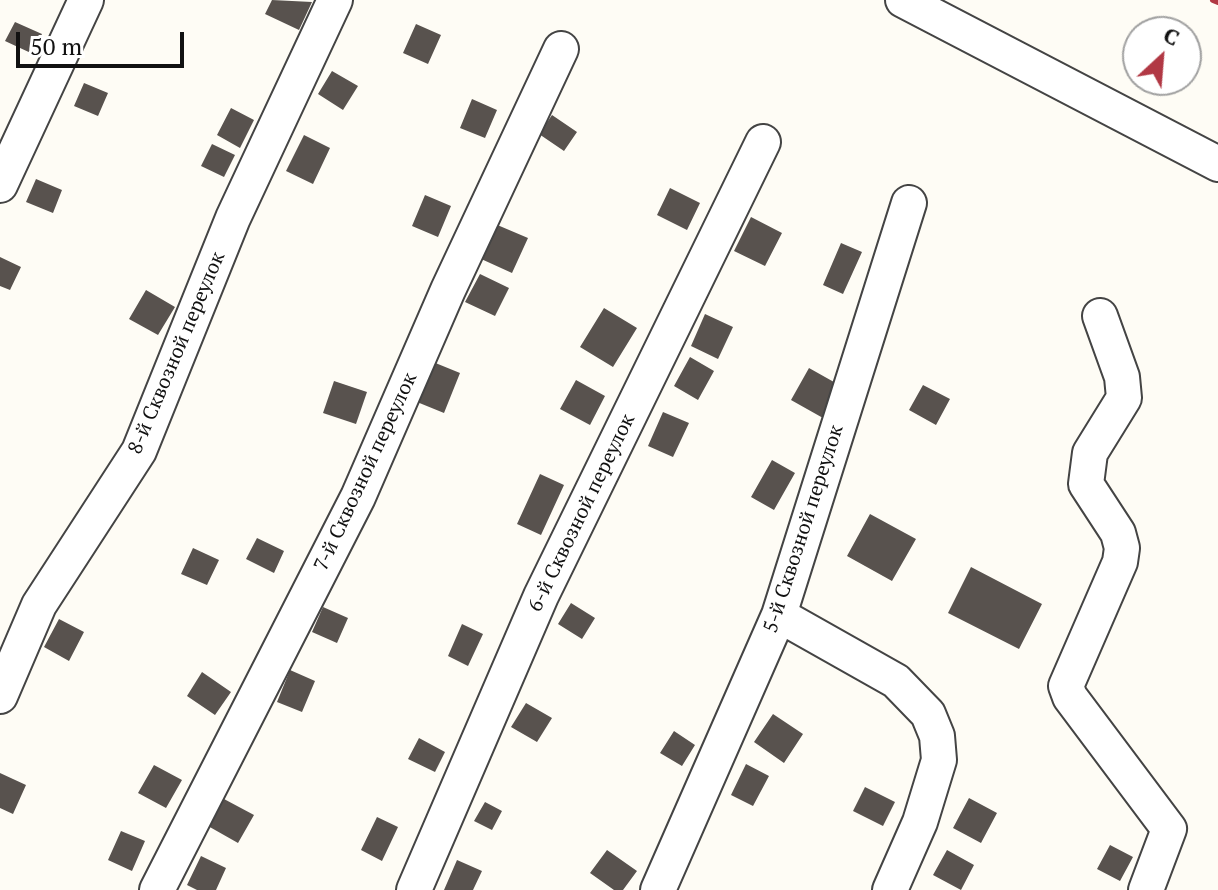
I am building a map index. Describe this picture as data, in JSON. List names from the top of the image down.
{
  "streets": {
    "street": [
      "8-й Сквозной переулок",
      "7-й Сквозной переулок",
      "6-й Сквозной переулок",
      "5-й Сквозной переулок"
    ]
  },
  "scale_bar": "50 m",
  "north": "top right"
}
